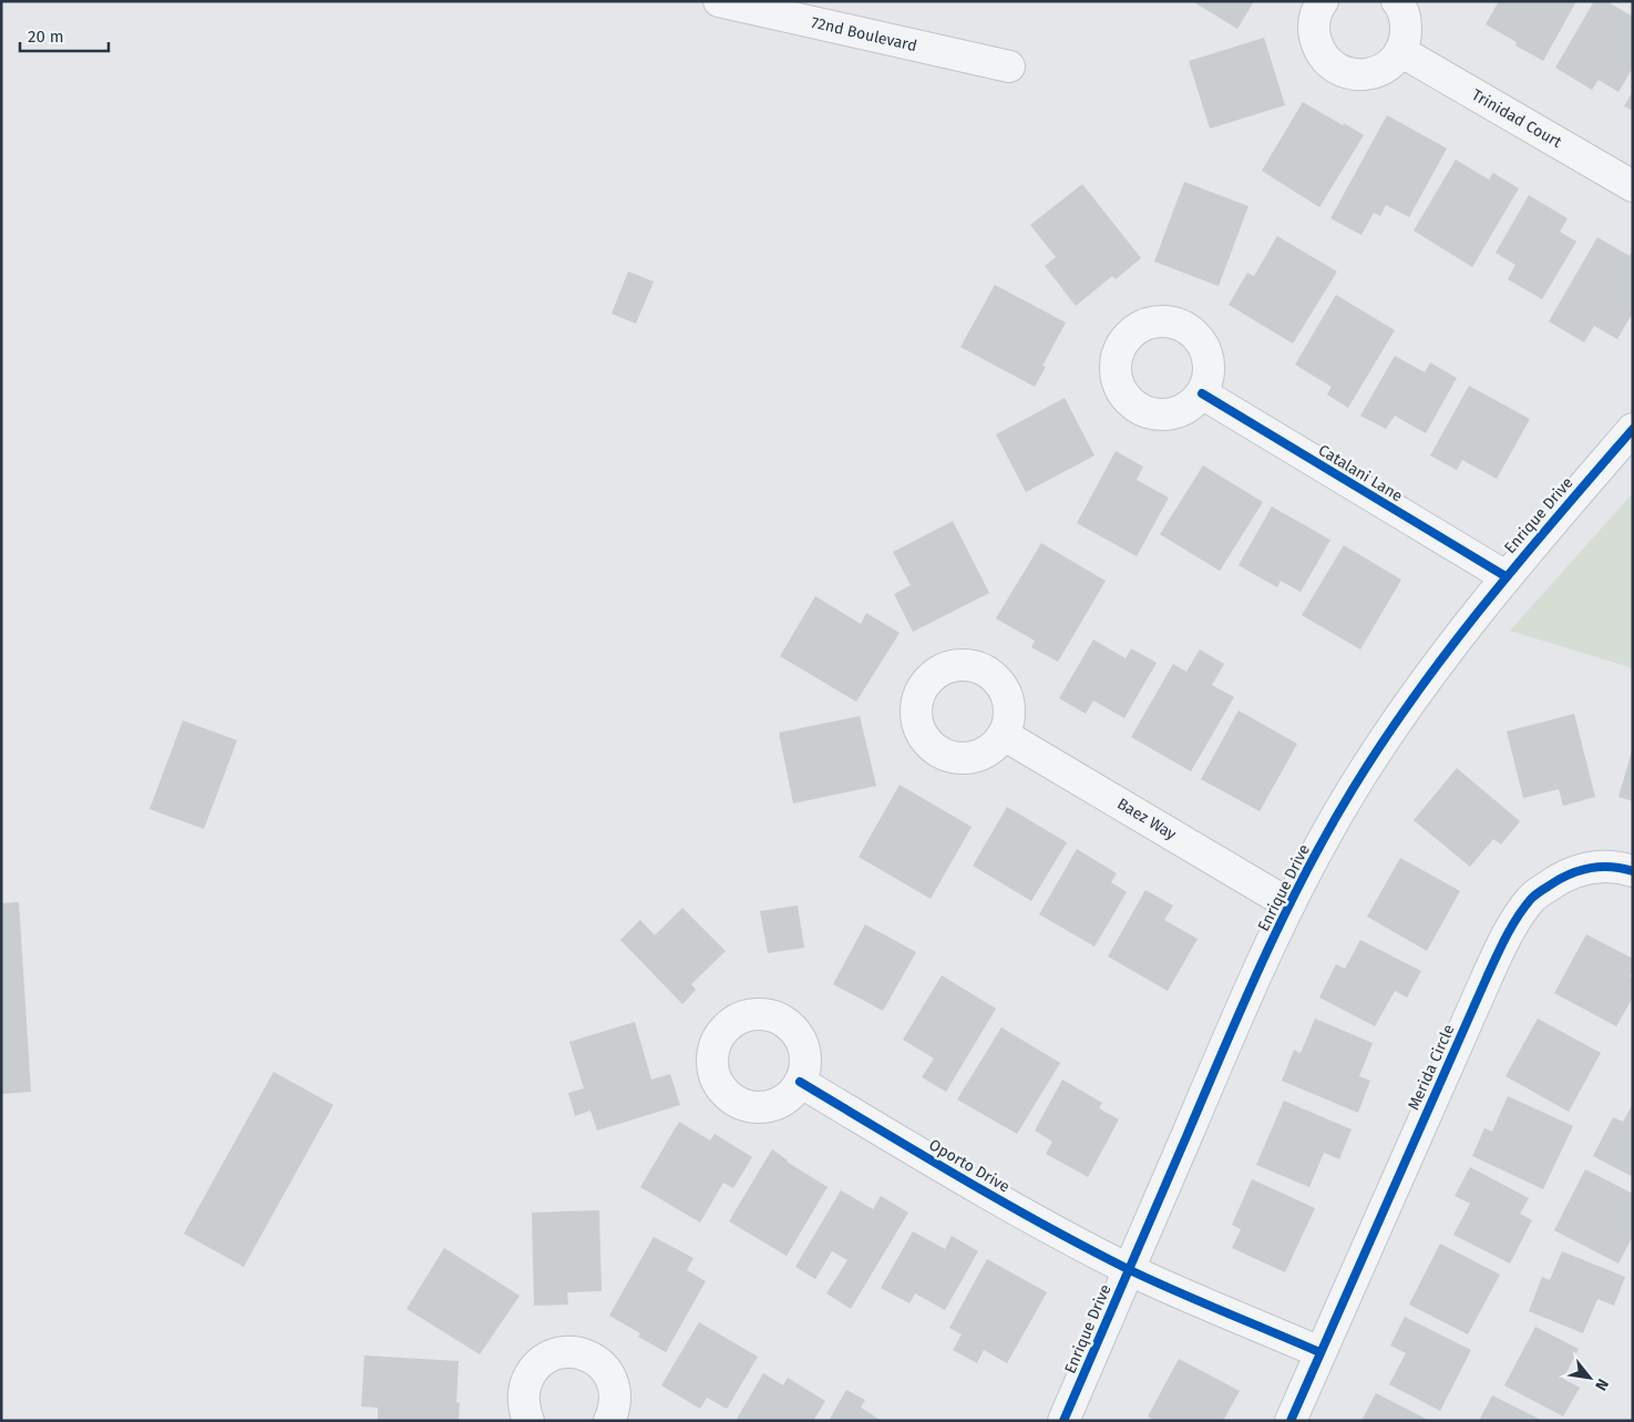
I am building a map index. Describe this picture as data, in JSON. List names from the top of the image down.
{
  "streets": {
    "street": [
      "72nd Boulevard",
      "Trinidad Court",
      "Catalani Lane",
      "Enrique Drive",
      "Baez Way",
      "Merida Circle",
      "Oporto Drive"
    ]
  },
  "crossings": [
    ["Catalani Lane", "Enrique Drive"],
    ["Enrique Drive", "Baez Way"],
    ["Enrique Drive", "Oporto Drive"]
  ],
  "scale_bar": "20 m",
  "north": "bottom right"
}
